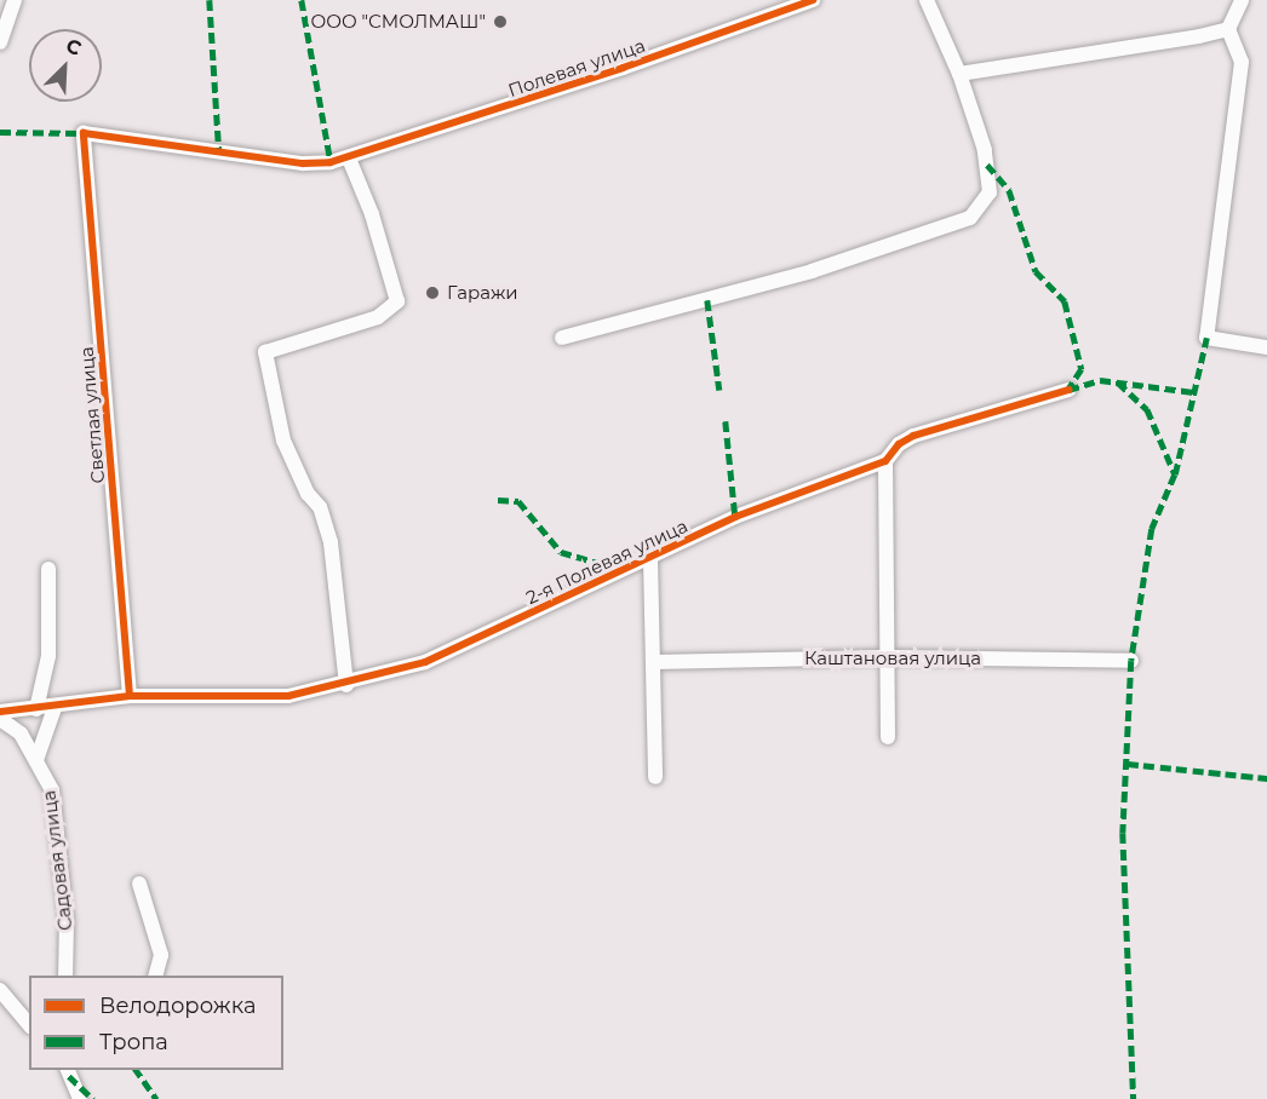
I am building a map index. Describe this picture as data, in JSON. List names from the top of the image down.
{
  "streets": {
    "street": [
      "Полевая улица",
      "Светлая улица",
      "2-я Полевая улица",
      "Каштановая улица",
      "Садовая улица"
    ]
  },
  "crossings": [
    ["Полевая улица", "Светлая улица"],
    ["Светлая улица", "2-я Полевая улица"]
  ],
  "places": ["ООО \"СМОЛМАШ\"", "Гаражи"],
  "legend": ["Велодорожка", "Тропа"],
  "north": "top right"
}
